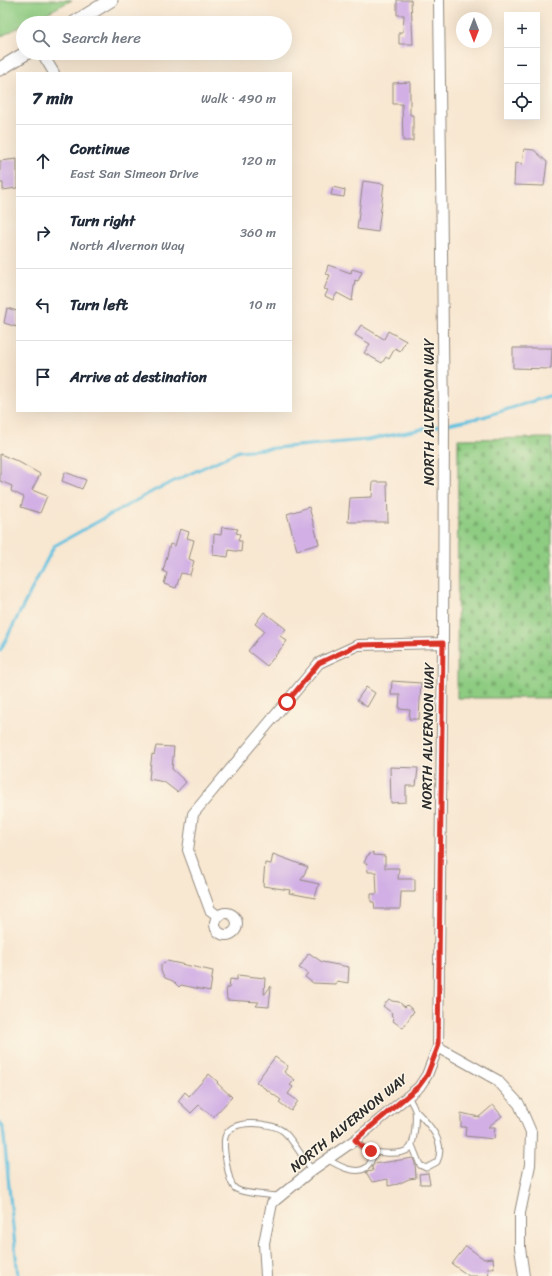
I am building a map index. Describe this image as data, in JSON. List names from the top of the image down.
{
  "streets": {
    "street": ["NORTH ALVERNON WAY"]
  },
  "north": "bottom",
  "page": {
    "map_buttons": ["+", "−"],
    "search": "Search here",
    "heading": ["7 min", "Walk · 490 m"],
    "list": [
      ["Continue", "East San Simeon Drive", "120 m"],
      ["Turn right", "North Alvernon Way", "360 m"],
      ["Turn left", "10 m"],
      "Arrive at destination"
    ]
  }
}
